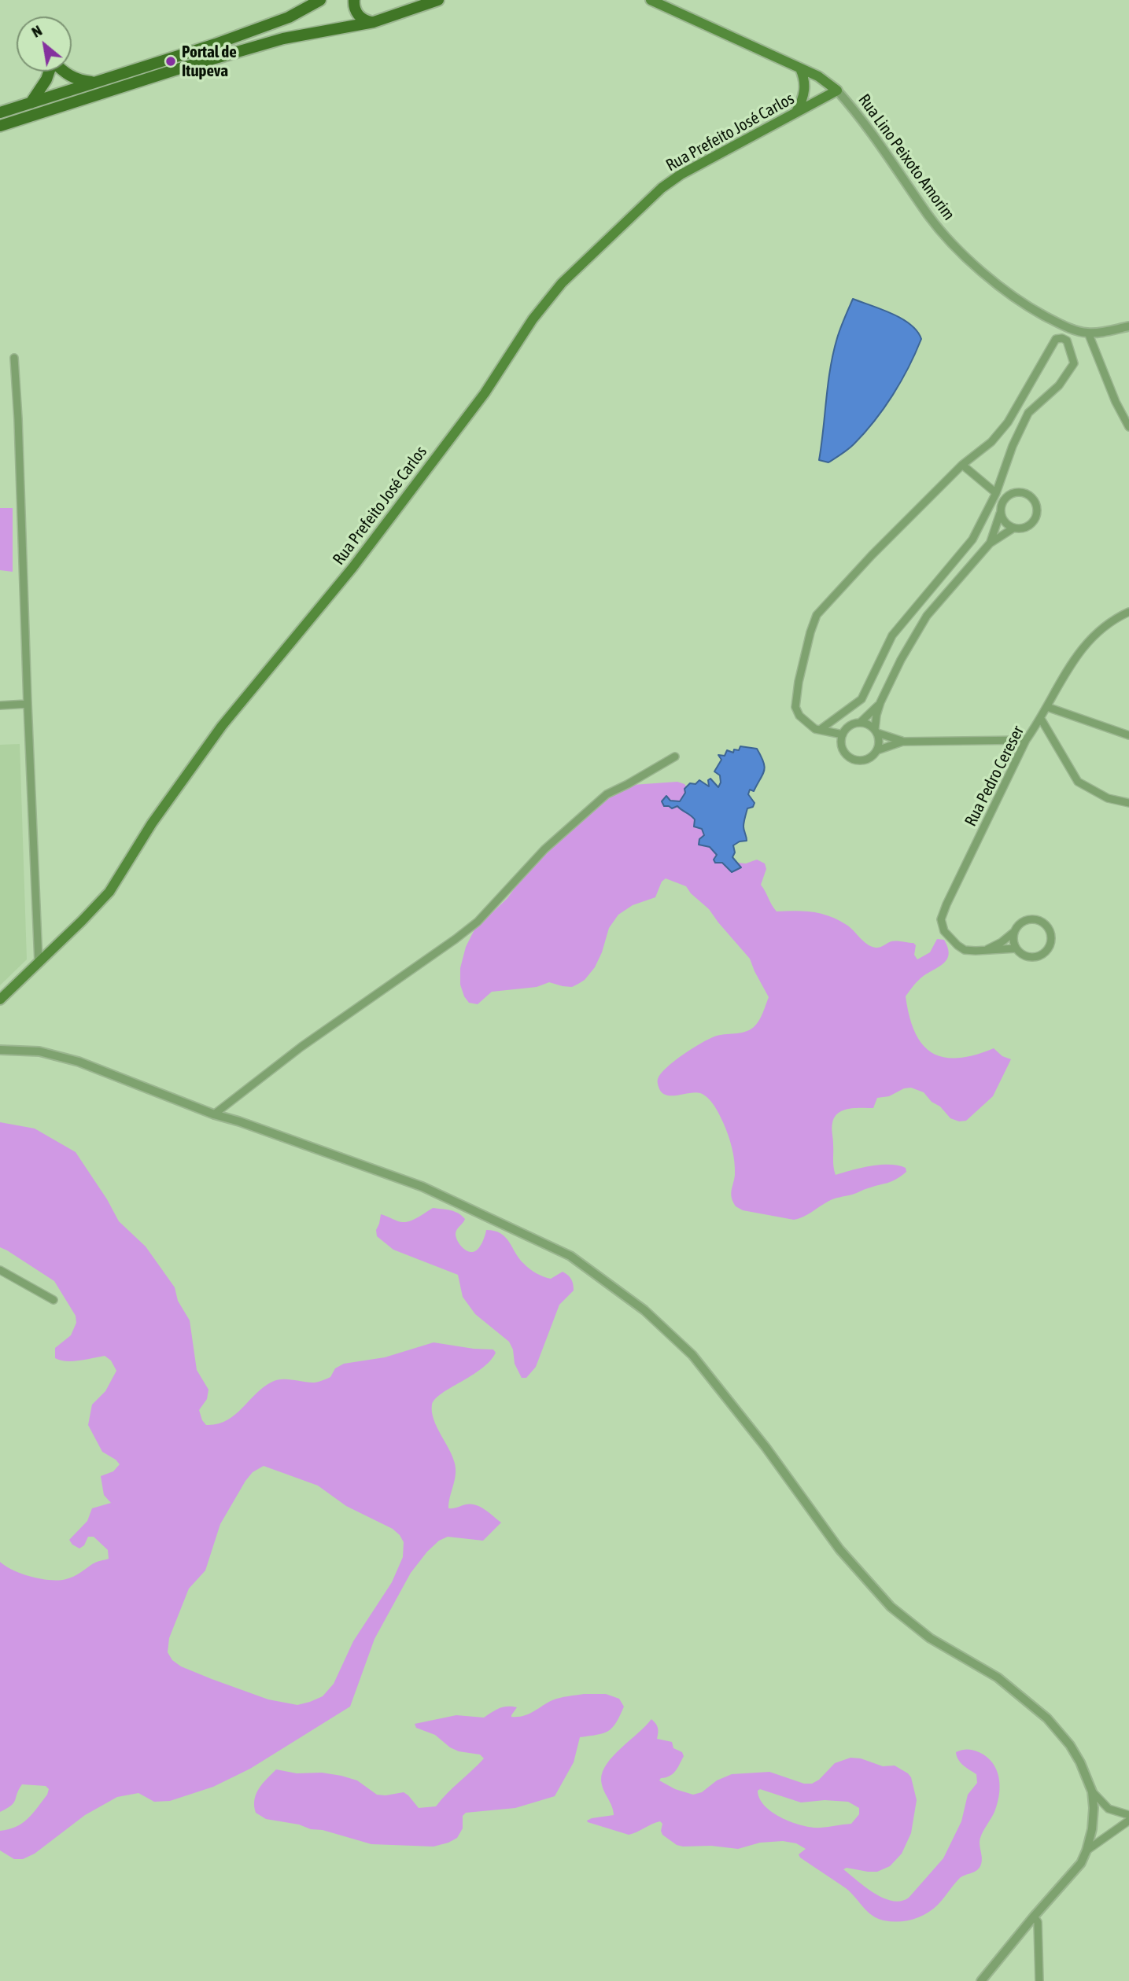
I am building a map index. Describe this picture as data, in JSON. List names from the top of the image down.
{
  "streets": {
    "main road": ["Rua Prefeito José Carlos", "Rua Lino Peixoto Amorim"],
    "street": ["Rua Pedro Cereser"]
  },
  "crossings": [
    ["Rua Prefeito José Carlos", "Rua Lino Peixoto Amorim"]
  ],
  "places": ["Portal de Itupeva"],
  "north": "top left"
}
